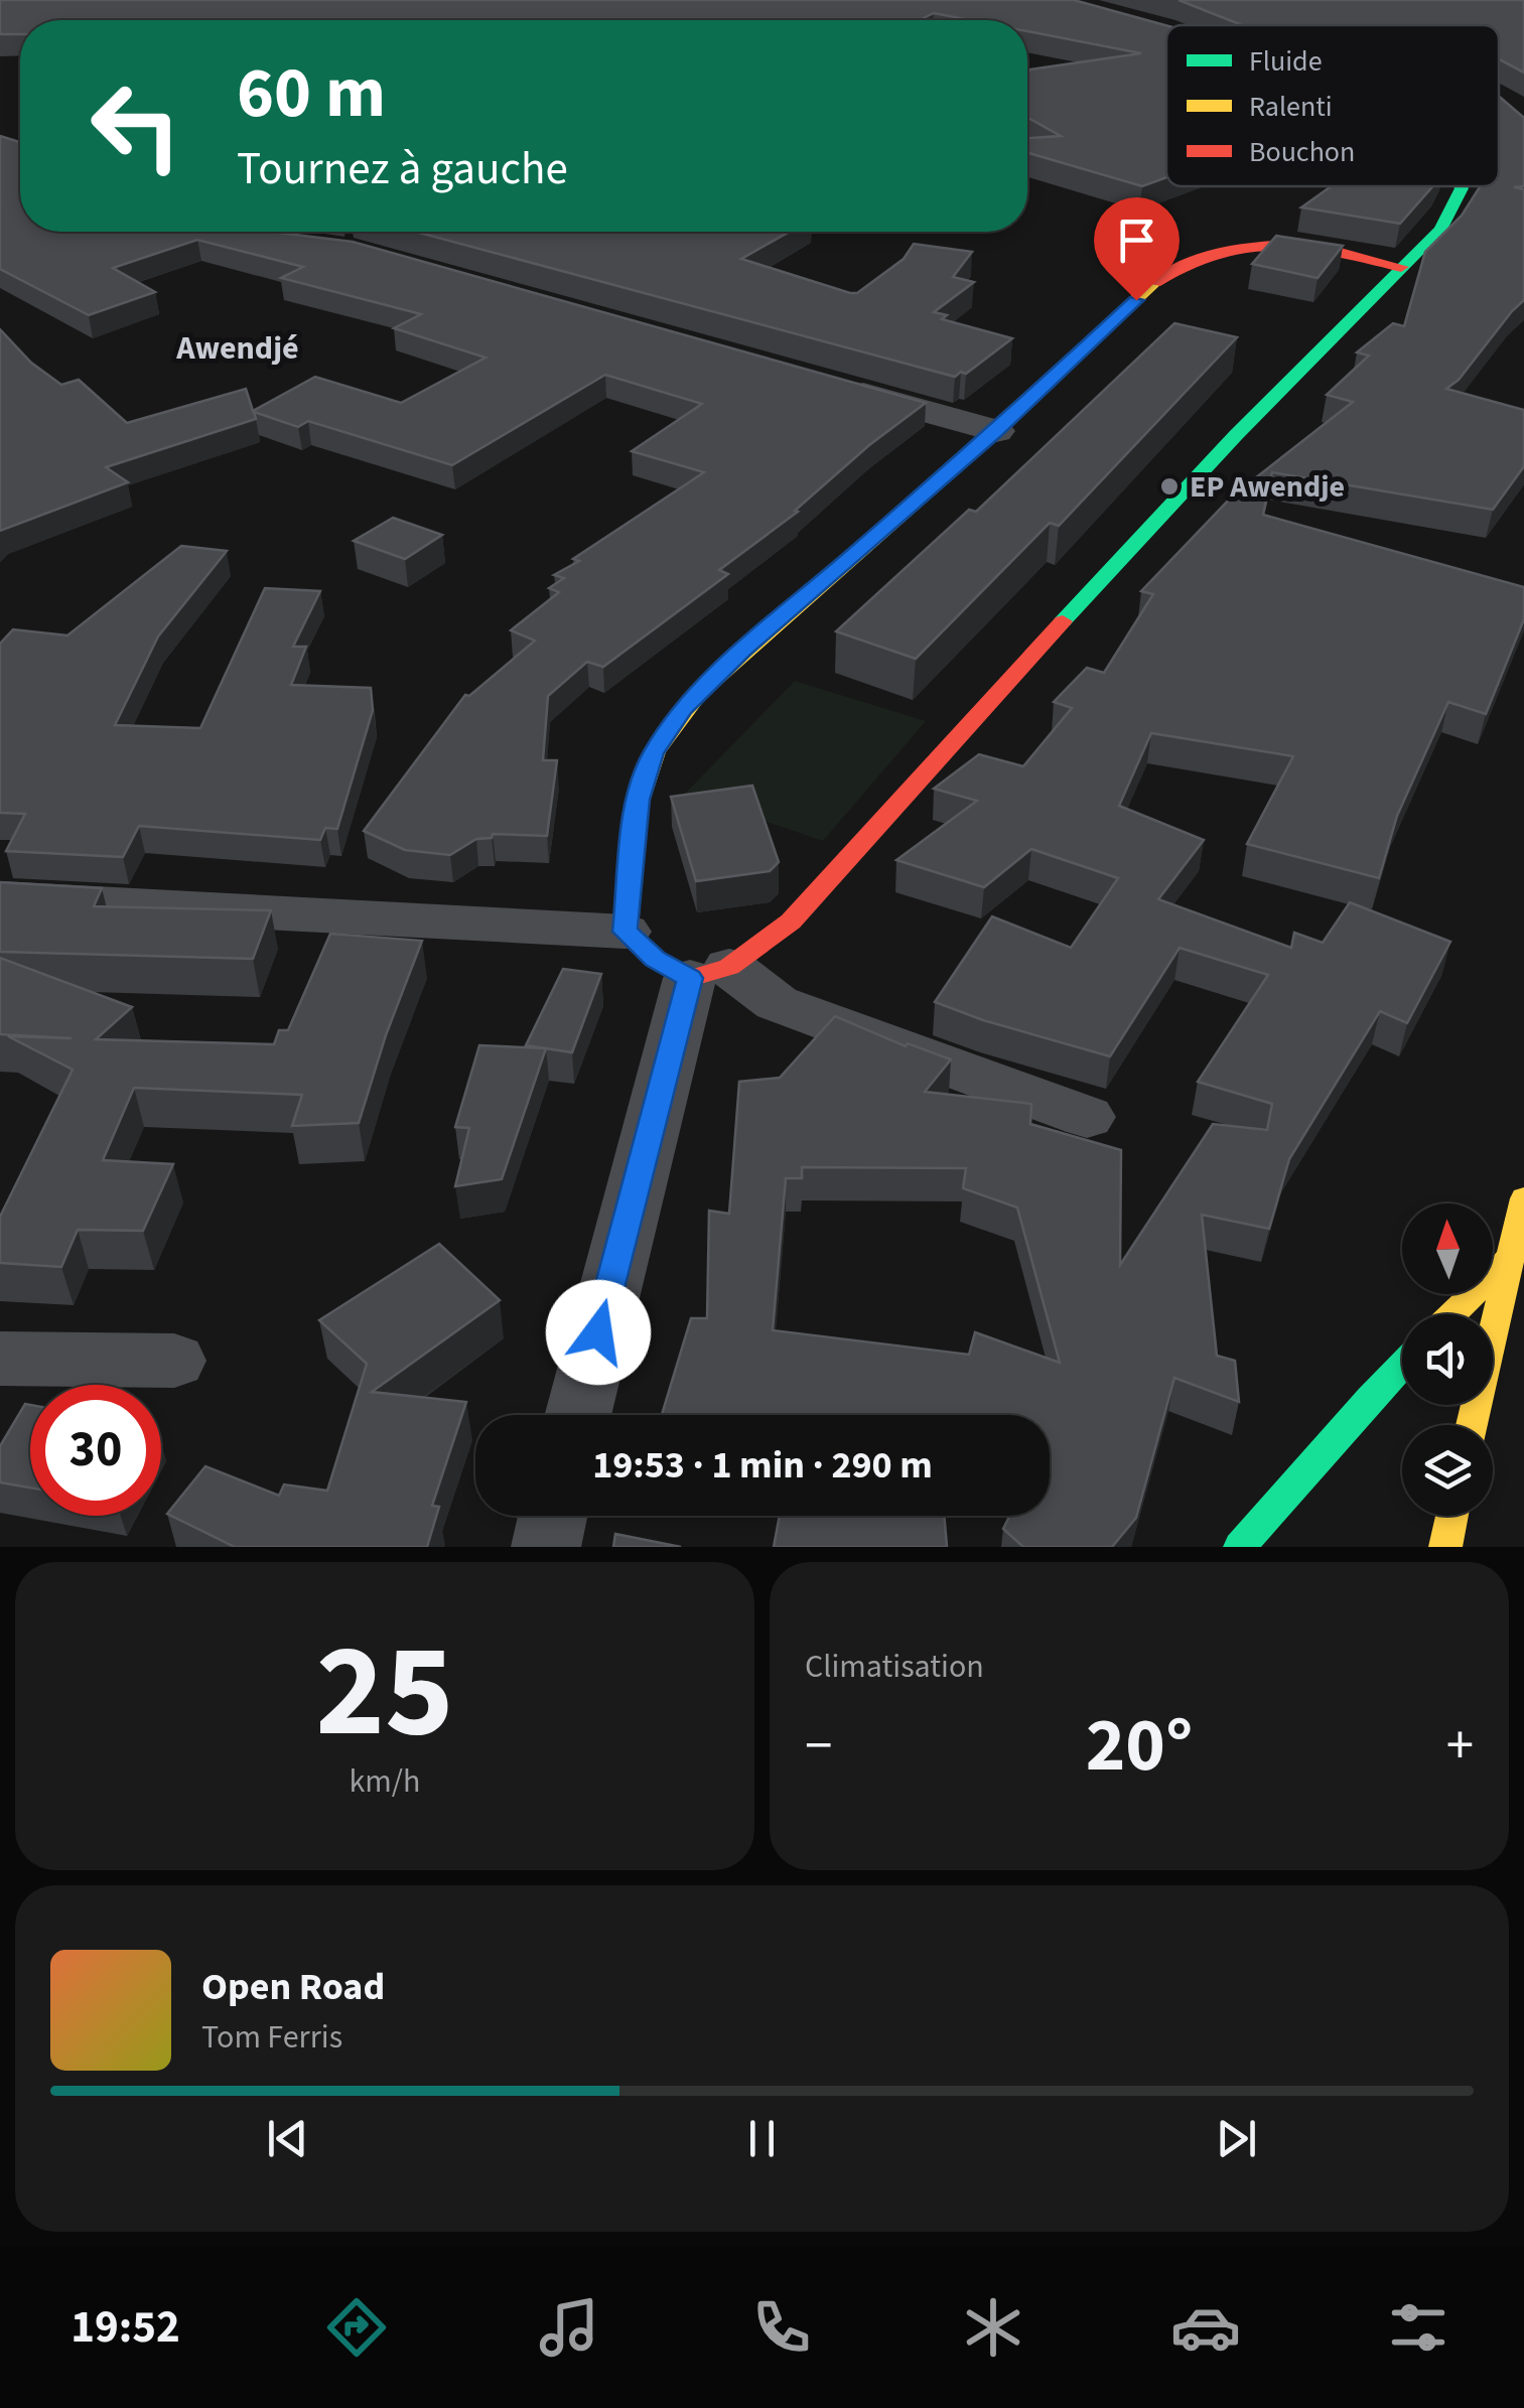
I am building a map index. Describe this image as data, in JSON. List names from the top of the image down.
{
  "districts": ["Awendjé"],
  "places": ["EP Awendje"],
  "legend": ["Fluide", "Ralenti", "Bouchon"],
  "north": "top",
  "page": {
    "turn": ["60 m", "Tournez à gauche"],
    "limit": "30",
    "trip": "19:53 · 1 min · 290 m",
    "tile": [
      ["25", "km/h"],
      "Climatisation"
    ],
    "heat": ["−", "20°", "+"],
    "song": ["Open Road", "Tom Ferris"],
    "tabs": "19:52"
  }
}
